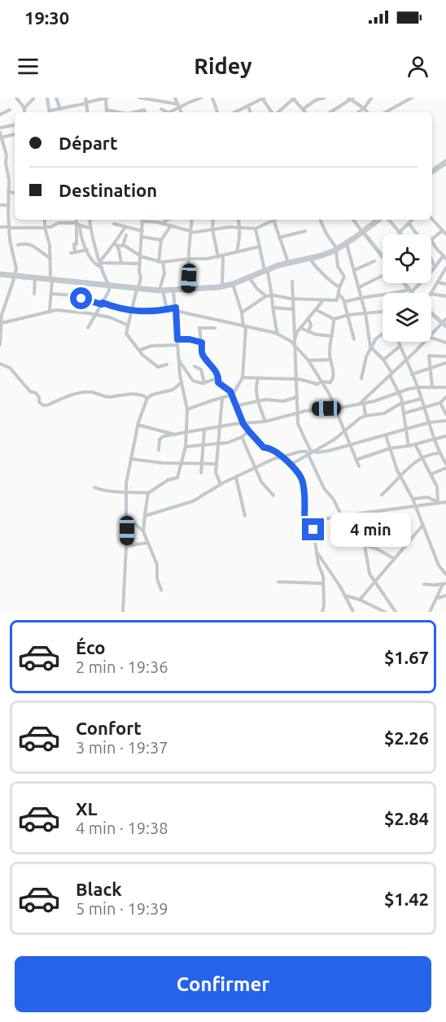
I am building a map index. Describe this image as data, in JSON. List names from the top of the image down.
{
  "page": {
    "status": "19:30",
    "header": "Ridey",
    "banner": ["Départ", "Destination"],
    "bubble": "4 min",
    "list": [
      {
        "name": "Éco",
        "note": "2 min · 19:36",
        "value": "$1.67"
      },
      {
        "name": "Confort",
        "note": "3 min · 19:37",
        "value": "$2.26"
      },
      {
        "name": "XL",
        "note": "4 min · 19:38",
        "value": "$2.84"
      },
      {
        "name": "Black",
        "note": "5 min · 19:39",
        "value": "$1.42"
      }
    ],
    "buttons": "Confirmer"
  }
}
